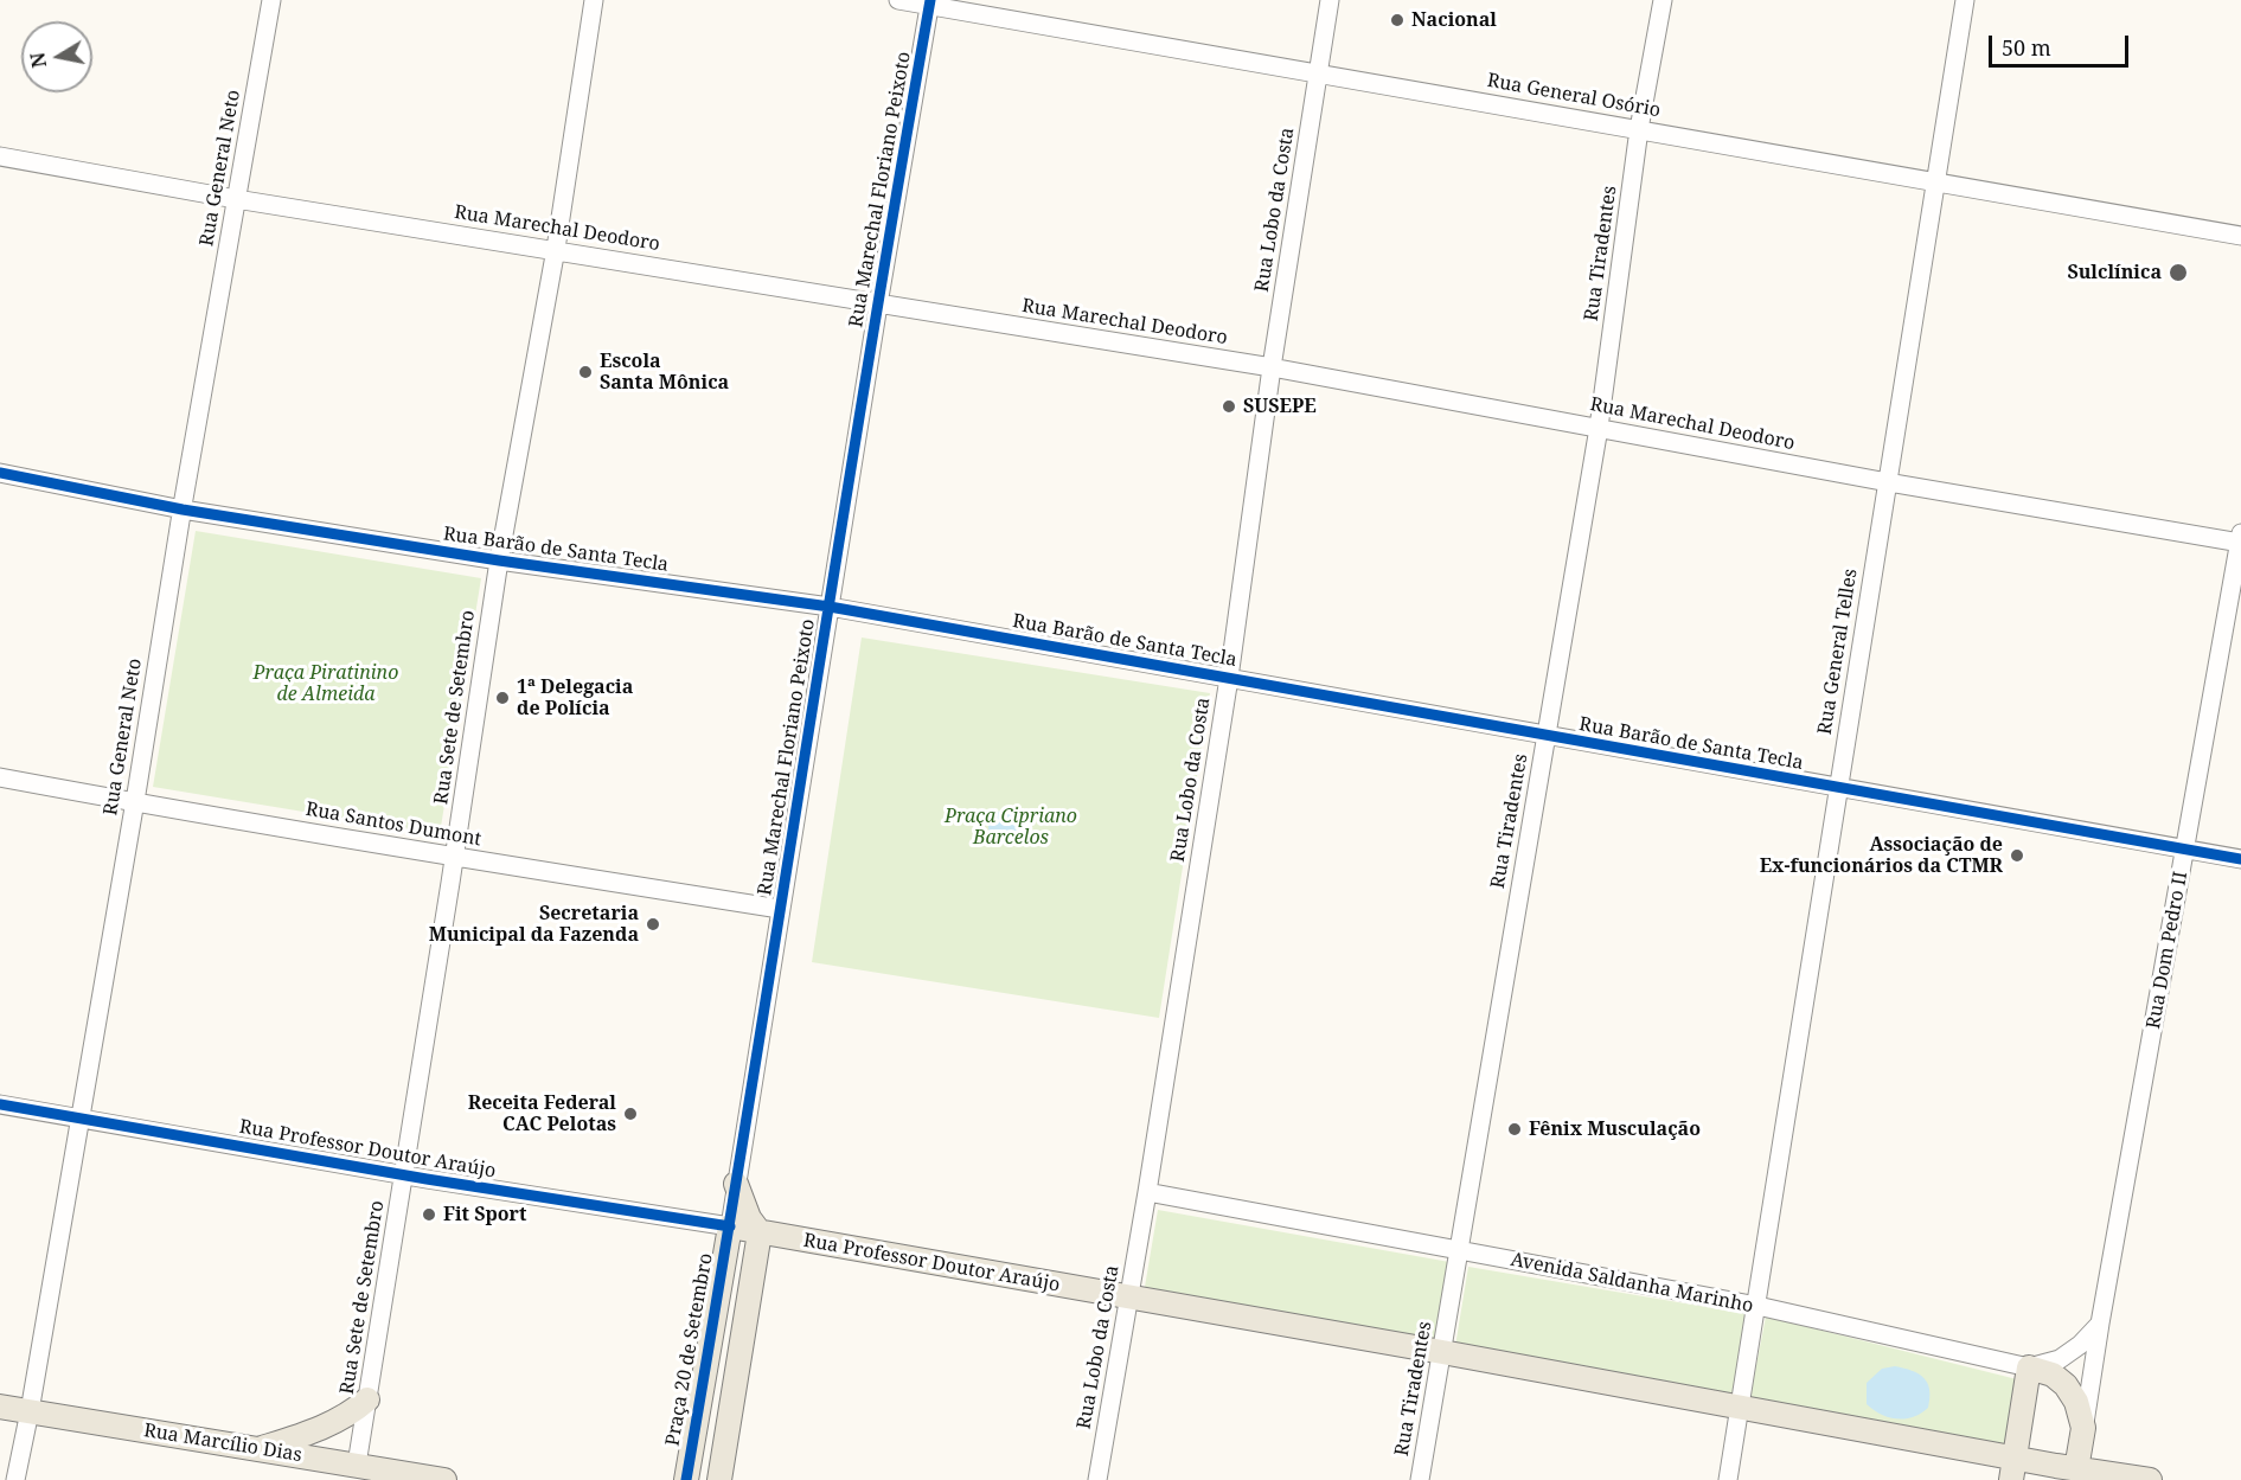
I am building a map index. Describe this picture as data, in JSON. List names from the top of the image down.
{
  "streets": {
    "main road": [
      "Rua Dom Pedro II",
      "Rua Professor Doutor Araújo",
      "Avenida Saldanha Marinho",
      "Praça 20 de Setembro",
      "Rua Marcílio Dias"
    ],
    "street": [
      "Rua General Osório",
      "Rua General Neto",
      "Rua Marechal Floriano Peixoto",
      "Rua Lobo da Costa",
      "Rua Marechal Deodoro",
      "Rua Tiradentes",
      "Rua Barão de Santa Tecla",
      "Rua General Telles",
      "Rua Sete de Setembro",
      "Rua Santos Dumont"
    ]
  },
  "crossings": [
    ["Rua General Osório", "Rua Marechal Floriano Peixoto"],
    ["Rua General Osório", "Rua Lobo da Costa"],
    ["Rua General Osório", "Rua Tiradentes"],
    ["Rua General Osório", "Rua General Telles"],
    ["Rua General Neto", "Rua Marechal Deodoro"],
    ["Rua General Neto", "Rua Barão de Santa Tecla"],
    ["Rua General Neto", "Rua Santos Dumont"],
    ["Rua General Neto", "Rua Professor Doutor Araújo"],
    ["Rua General Neto", "Rua Marcílio Dias"],
    ["Rua Marechal Floriano Peixoto", "Rua Marechal Deodoro"],
    ["Rua Marechal Floriano Peixoto", "Rua Barão de Santa Tecla"],
    ["Rua Marechal Floriano Peixoto", "Rua Santos Dumont"],
    ["Rua Marechal Floriano Peixoto", "Rua Professor Doutor Araújo"],
    ["Rua Marechal Floriano Peixoto", "Praça 20 de Setembro"],
    ["Rua Lobo da Costa", "Rua Marechal Deodoro"],
    ["Rua Lobo da Costa", "Rua Barão de Santa Tecla"],
    ["Rua Lobo da Costa", "Rua Professor Doutor Araújo"],
    ["Rua Lobo da Costa", "Avenida Saldanha Marinho"],
    ["Rua Marechal Deodoro", "Rua Tiradentes"],
    ["Rua Marechal Deodoro", "Rua General Telles"],
    ["Rua Marechal Deodoro", "Rua Sete de Setembro"],
    ["Rua Marechal Deodoro", "Rua Dom Pedro II"],
    ["Rua Tiradentes", "Rua Barão de Santa Tecla"],
    ["Rua Tiradentes", "Rua Professor Doutor Araújo"],
    ["Rua Tiradentes", "Avenida Saldanha Marinho"],
    ["Rua Barão de Santa Tecla", "Rua General Telles"],
    ["Rua Barão de Santa Tecla", "Rua Sete de Setembro"],
    ["Rua Barão de Santa Tecla", "Rua Dom Pedro II"],
    ["Rua General Telles", "Avenida Saldanha Marinho"],
    ["Rua Sete de Setembro", "Rua Santos Dumont"],
    ["Rua Sete de Setembro", "Rua Professor Doutor Araújo"],
    ["Rua Sete de Setembro", "Rua Marcílio Dias"],
    ["Rua Dom Pedro II", "Avenida Saldanha Marinho"],
    ["Rua Professor Doutor Araújo", "Praça 20 de Setembro"]
  ],
  "parks": ["Praça Piratinino de Almeida", "Praça Cipriano Barcelos"],
  "places": [
    "Nacional",
    "Sulclínica",
    "Escola Santa Mônica",
    "SUSEPE",
    "1ª Delegacia de Polícia",
    "Associação de Ex-funcionários da CTMR",
    "Secretaria Municipal da Fazenda",
    "Receita Federal CAC Pelotas",
    "Fênix Musculação",
    "Fit Sport"
  ],
  "scale_bar": "50 m",
  "north": "left"
}
